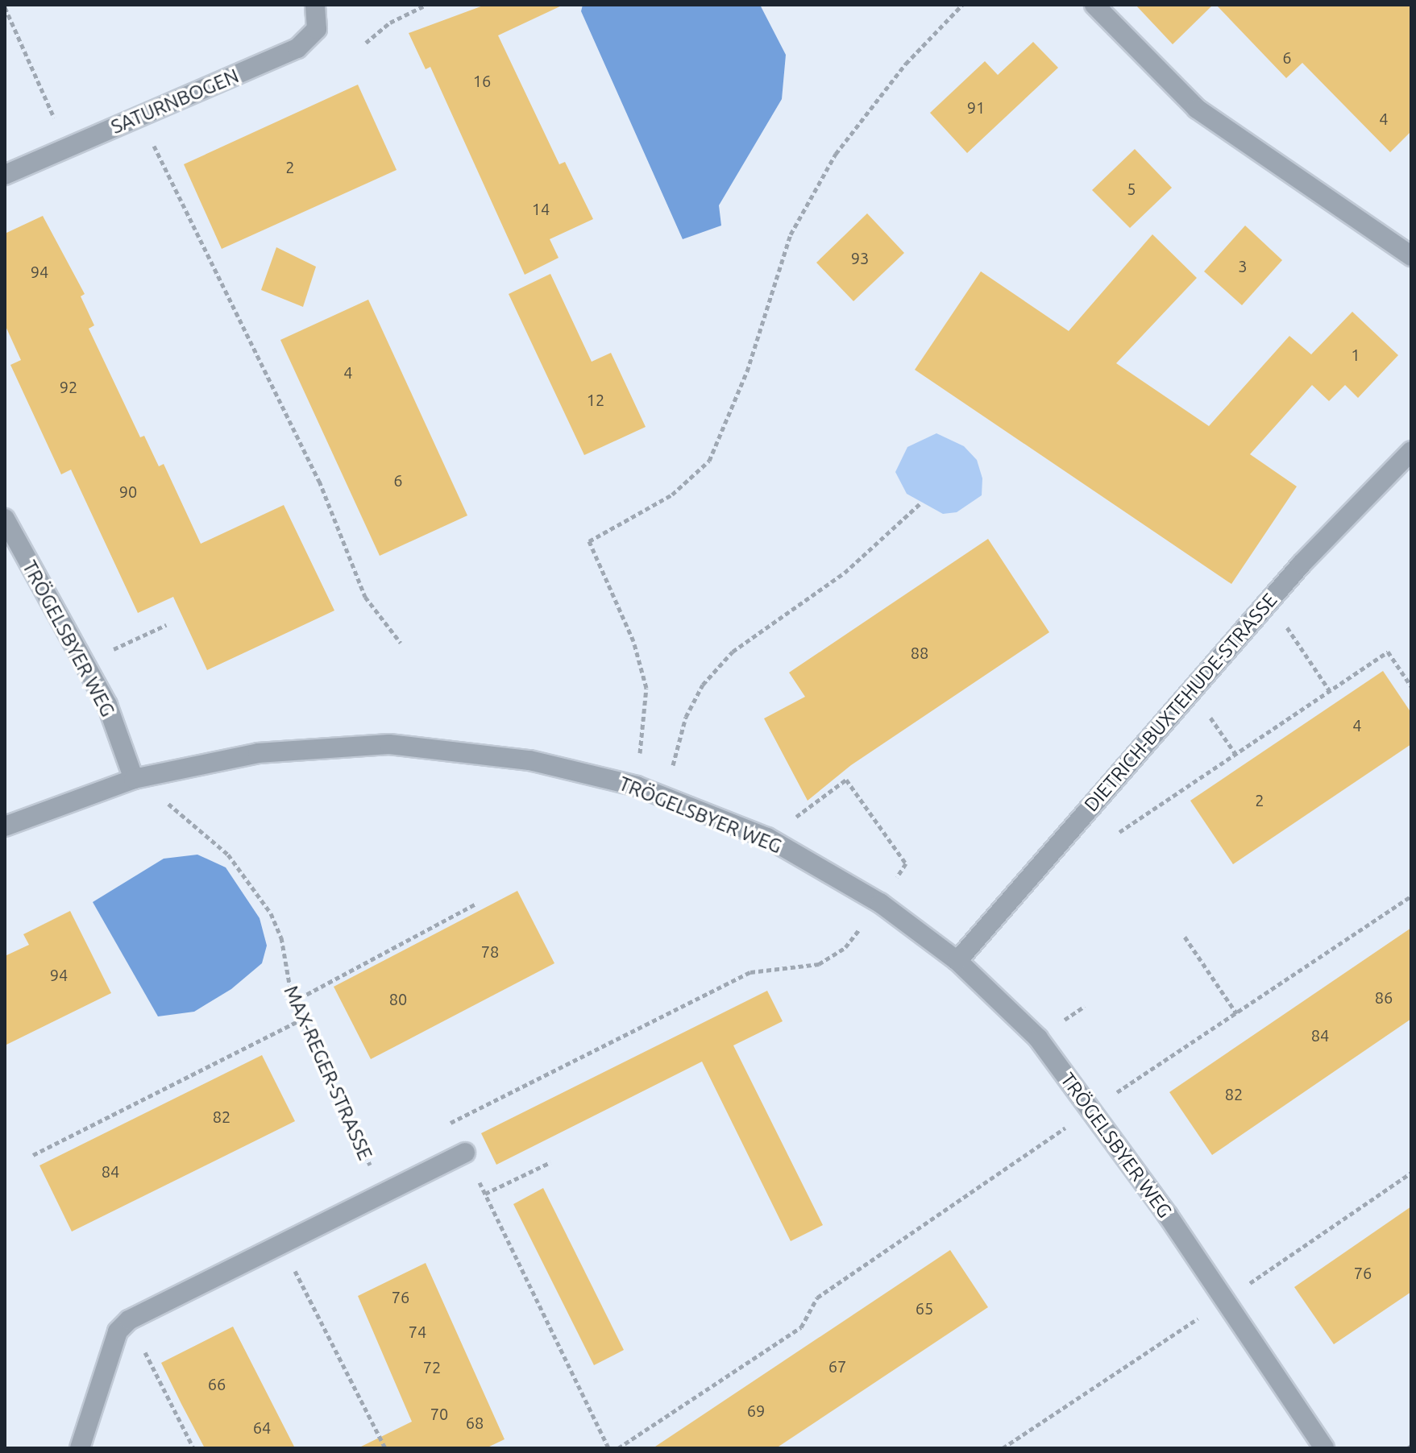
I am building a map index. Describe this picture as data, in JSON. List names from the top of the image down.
{
  "streets": {
    "street": ["SATURNBOGEN", "TRÖGELSBYER WEG", "DIETRICH-BUXTEHUDE-STRASSE"],
    "path": ["MAX-REGER-STRASSE"]
  },
  "crossings": [
    ["TRÖGELSBYER WEG", "DIETRICH-BUXTEHUDE-STRASSE"],
    ["TRÖGELSBYER WEG", "MAX-REGER-STRASSE"]
  ],
  "house_numbers": [
    "6",
    "16",
    "91",
    "4",
    "2",
    "5",
    "14",
    "93",
    "3",
    "94",
    "1",
    "4",
    "92",
    "12",
    "6",
    "90",
    "88",
    "4",
    "2",
    "78",
    "94",
    "86",
    "80",
    "84",
    "82",
    "82",
    "84",
    "76",
    "76",
    "65",
    "74",
    "67",
    "72",
    "66",
    "69",
    "70",
    "68",
    "64"
  ]
}
